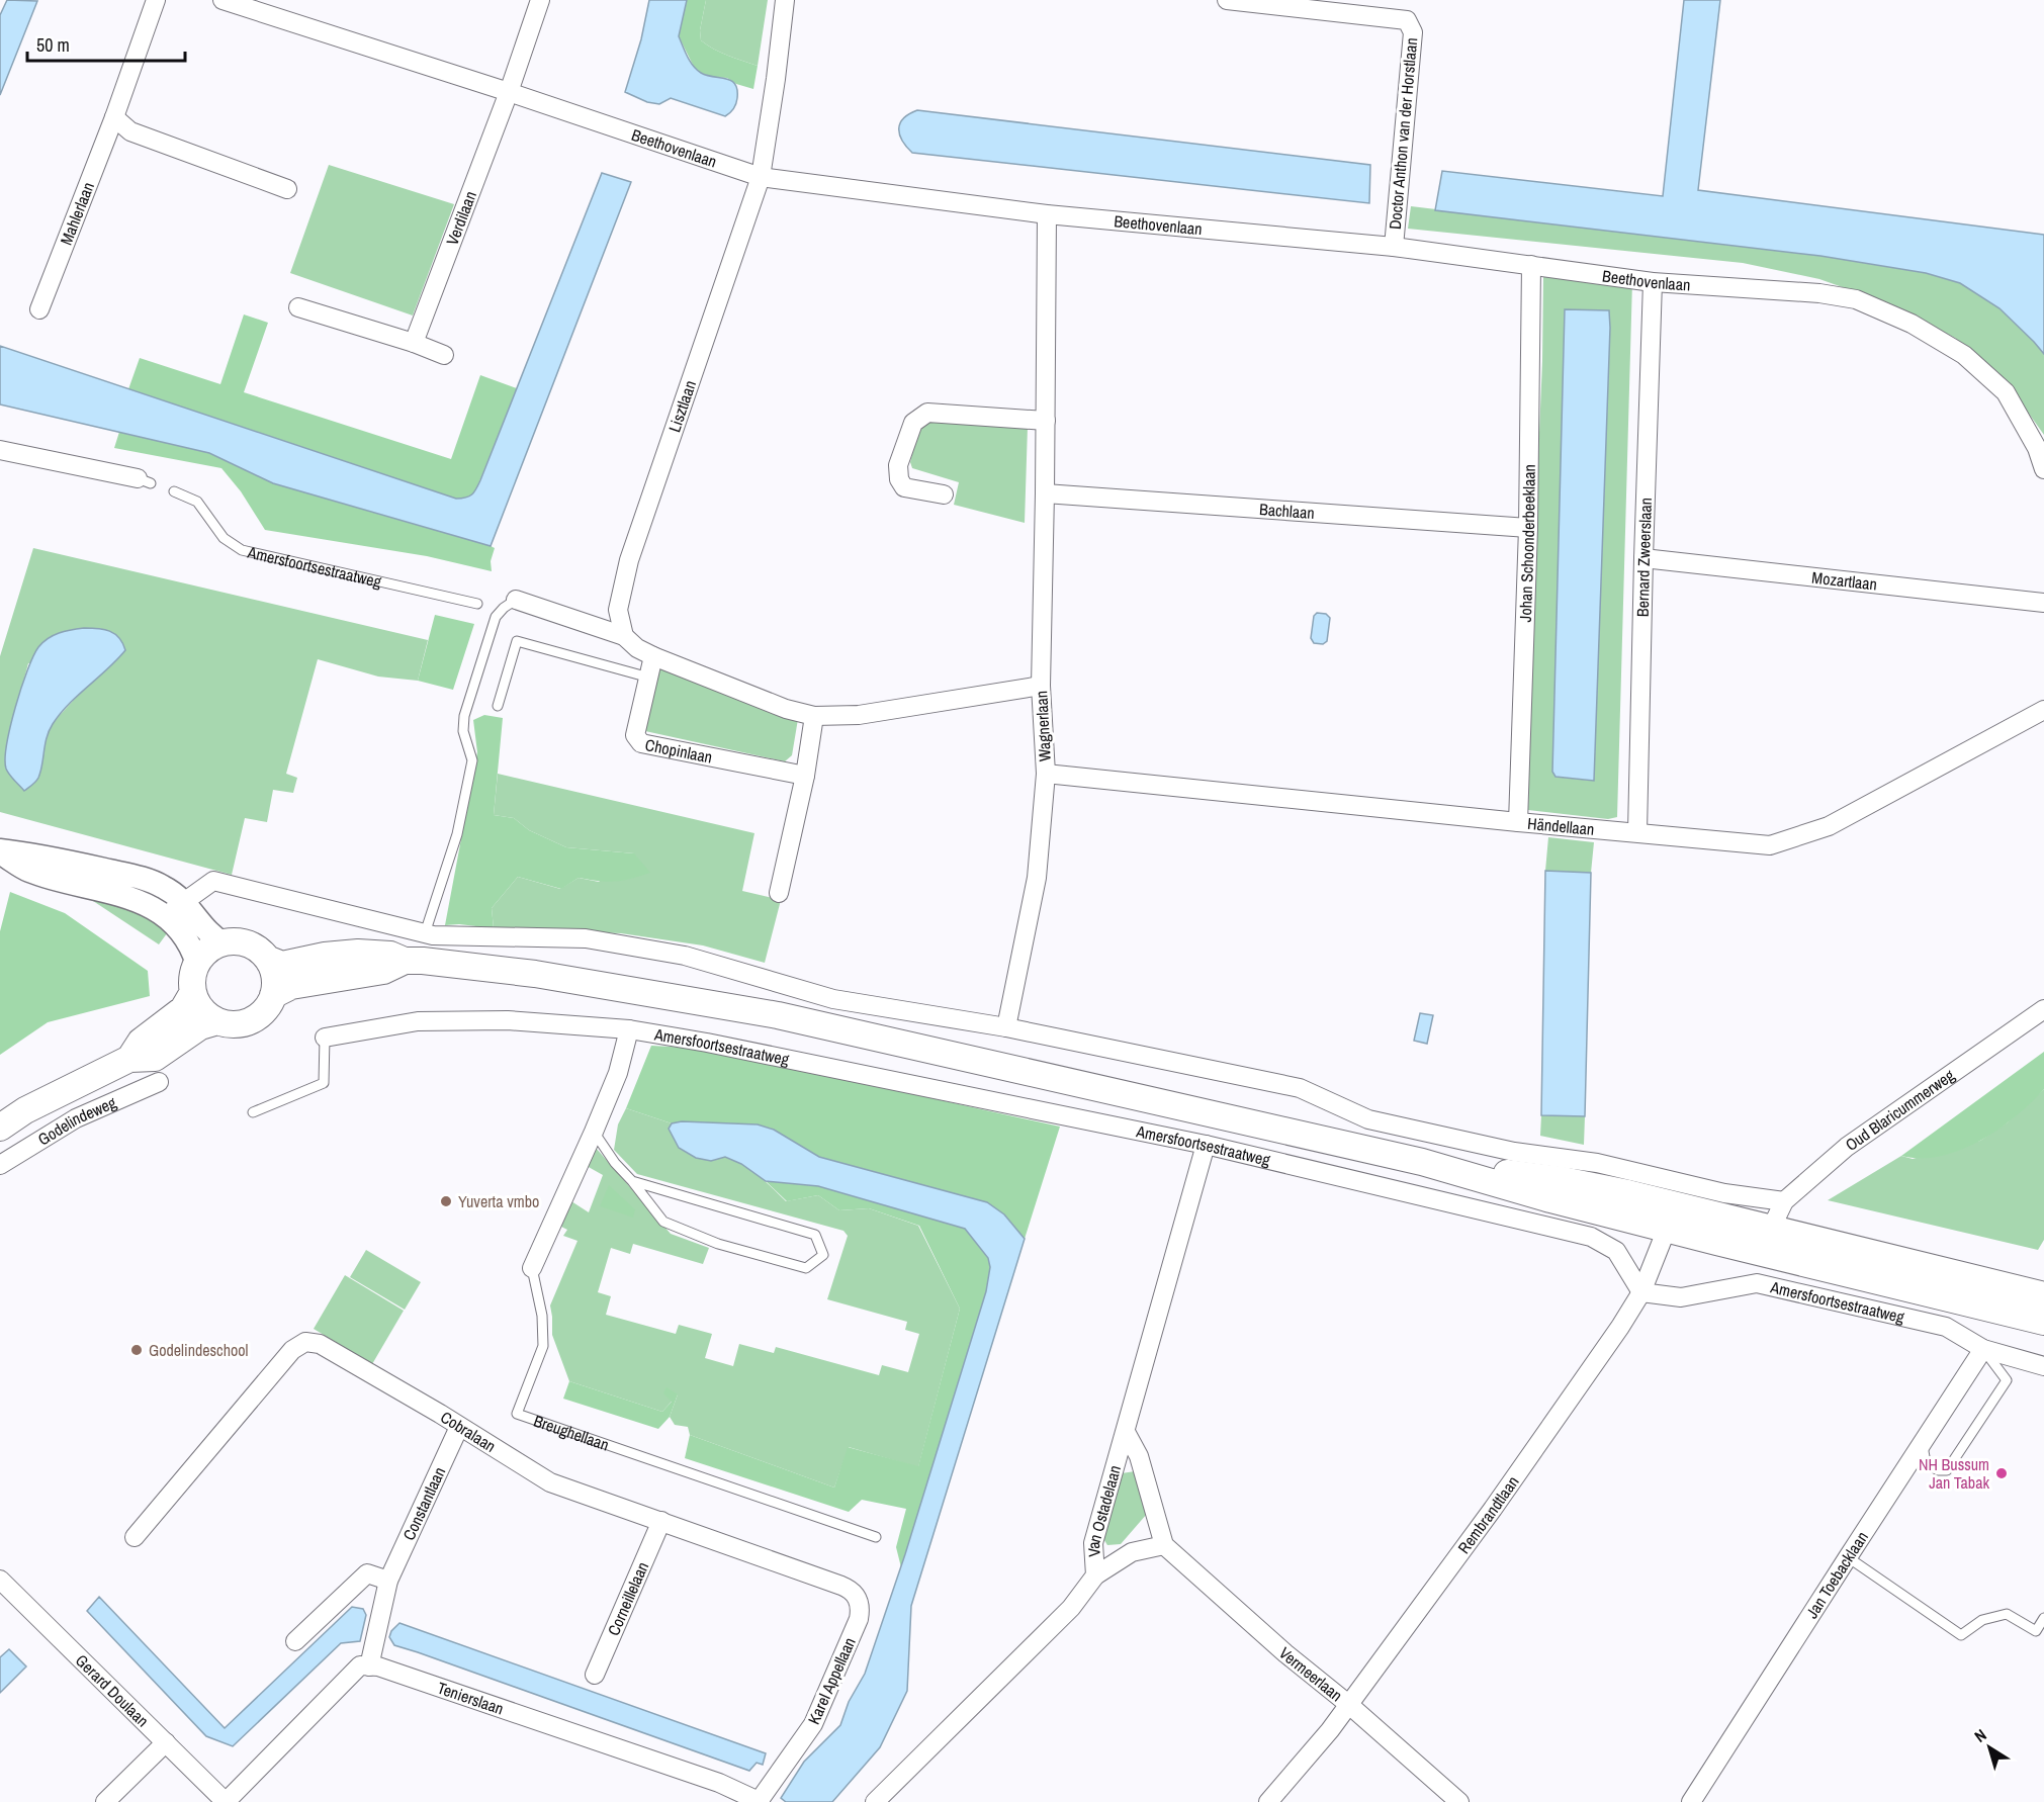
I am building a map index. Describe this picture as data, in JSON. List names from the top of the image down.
{
  "streets": {
    "main road": ["Amersfoortsestraatweg", "Godelindeweg"],
    "street": [
      "Doctor Anthon van der Horstlaan",
      "Beethovenlaan",
      "Mahlerlaan",
      "Verdilaan",
      "Lisztlaan",
      "Bachlaan",
      "Johan Schoonderbeeklaan",
      "Bernard Zweerslaan",
      "Mozartlaan",
      "Wagnerlaan",
      "Chopinlaan",
      "Händellaan",
      "Oud Blaricummerweg",
      "Cobralaan",
      "Breughellaan",
      "Constantlaan",
      "Van Ostadelaan",
      "Rembrandtlaan",
      "Jan Toebacklaan",
      "Corneillelaan",
      "Vermeerlaan",
      "Karel Appellaan",
      "Gerard Doulaan",
      "Tenierslaan"
    ]
  },
  "crossings": [
    ["Doctor Anthon van der Horstlaan", "Beethovenlaan"],
    ["Beethovenlaan", "Verdilaan"],
    ["Beethovenlaan", "Lisztlaan"],
    ["Beethovenlaan", "Johan Schoonderbeeklaan"],
    ["Beethovenlaan", "Bernard Zweerslaan"],
    ["Beethovenlaan", "Wagnerlaan"],
    ["Bachlaan", "Johan Schoonderbeeklaan"],
    ["Bachlaan", "Wagnerlaan"],
    ["Johan Schoonderbeeklaan", "Händellaan"],
    ["Bernard Zweerslaan", "Mozartlaan"],
    ["Bernard Zweerslaan", "Händellaan"],
    ["Amersfoortsestraatweg", "Oud Blaricummerweg"],
    ["Amersfoortsestraatweg", "Godelindeweg"],
    ["Amersfoortsestraatweg", "Breughellaan"],
    ["Amersfoortsestraatweg", "Van Ostadelaan"],
    ["Amersfoortsestraatweg", "Rembrandtlaan"],
    ["Amersfoortsestraatweg", "Jan Toebacklaan"],
    ["Wagnerlaan", "Händellaan"],
    ["Cobralaan", "Constantlaan"],
    ["Cobralaan", "Corneillelaan"],
    ["Cobralaan", "Karel Appellaan"],
    ["Constantlaan", "Tenierslaan"],
    ["Rembrandtlaan", "Vermeerlaan"],
    ["Karel Appellaan", "Tenierslaan"]
  ],
  "places": ["Yuverta vmbo", "Godelindeschool", "NH Bussum Jan Tabak"],
  "scale_bar": "50 m",
  "north": "top left"
}
